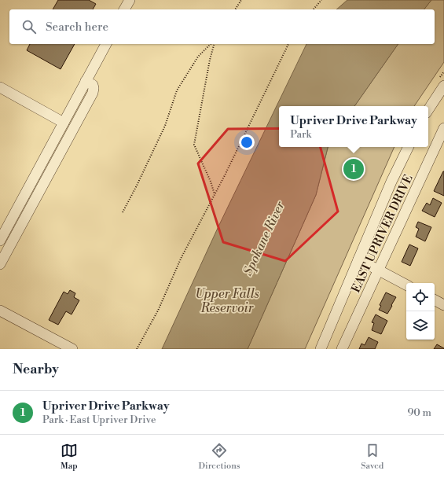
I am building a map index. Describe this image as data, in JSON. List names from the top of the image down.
{
  "streets": {
    "street": ["EAST UPRIVER DRIVE"]
  },
  "water": ["Spokane River", "Upper Falls Reservoir"],
  "page": {
    "search": "Search here",
    "popup": ["Upriver Drive Parkway", "Park"],
    "pins": "1",
    "heading": "Nearby",
    "list": [
      {
        "mark": "1",
        "name": "Upriver Drive Parkway",
        "note": "Park · East Upriver Drive",
        "value": "90 m"
      }
    ],
    "nav": ["Map", "Directions", "Saved"]
  }
}
